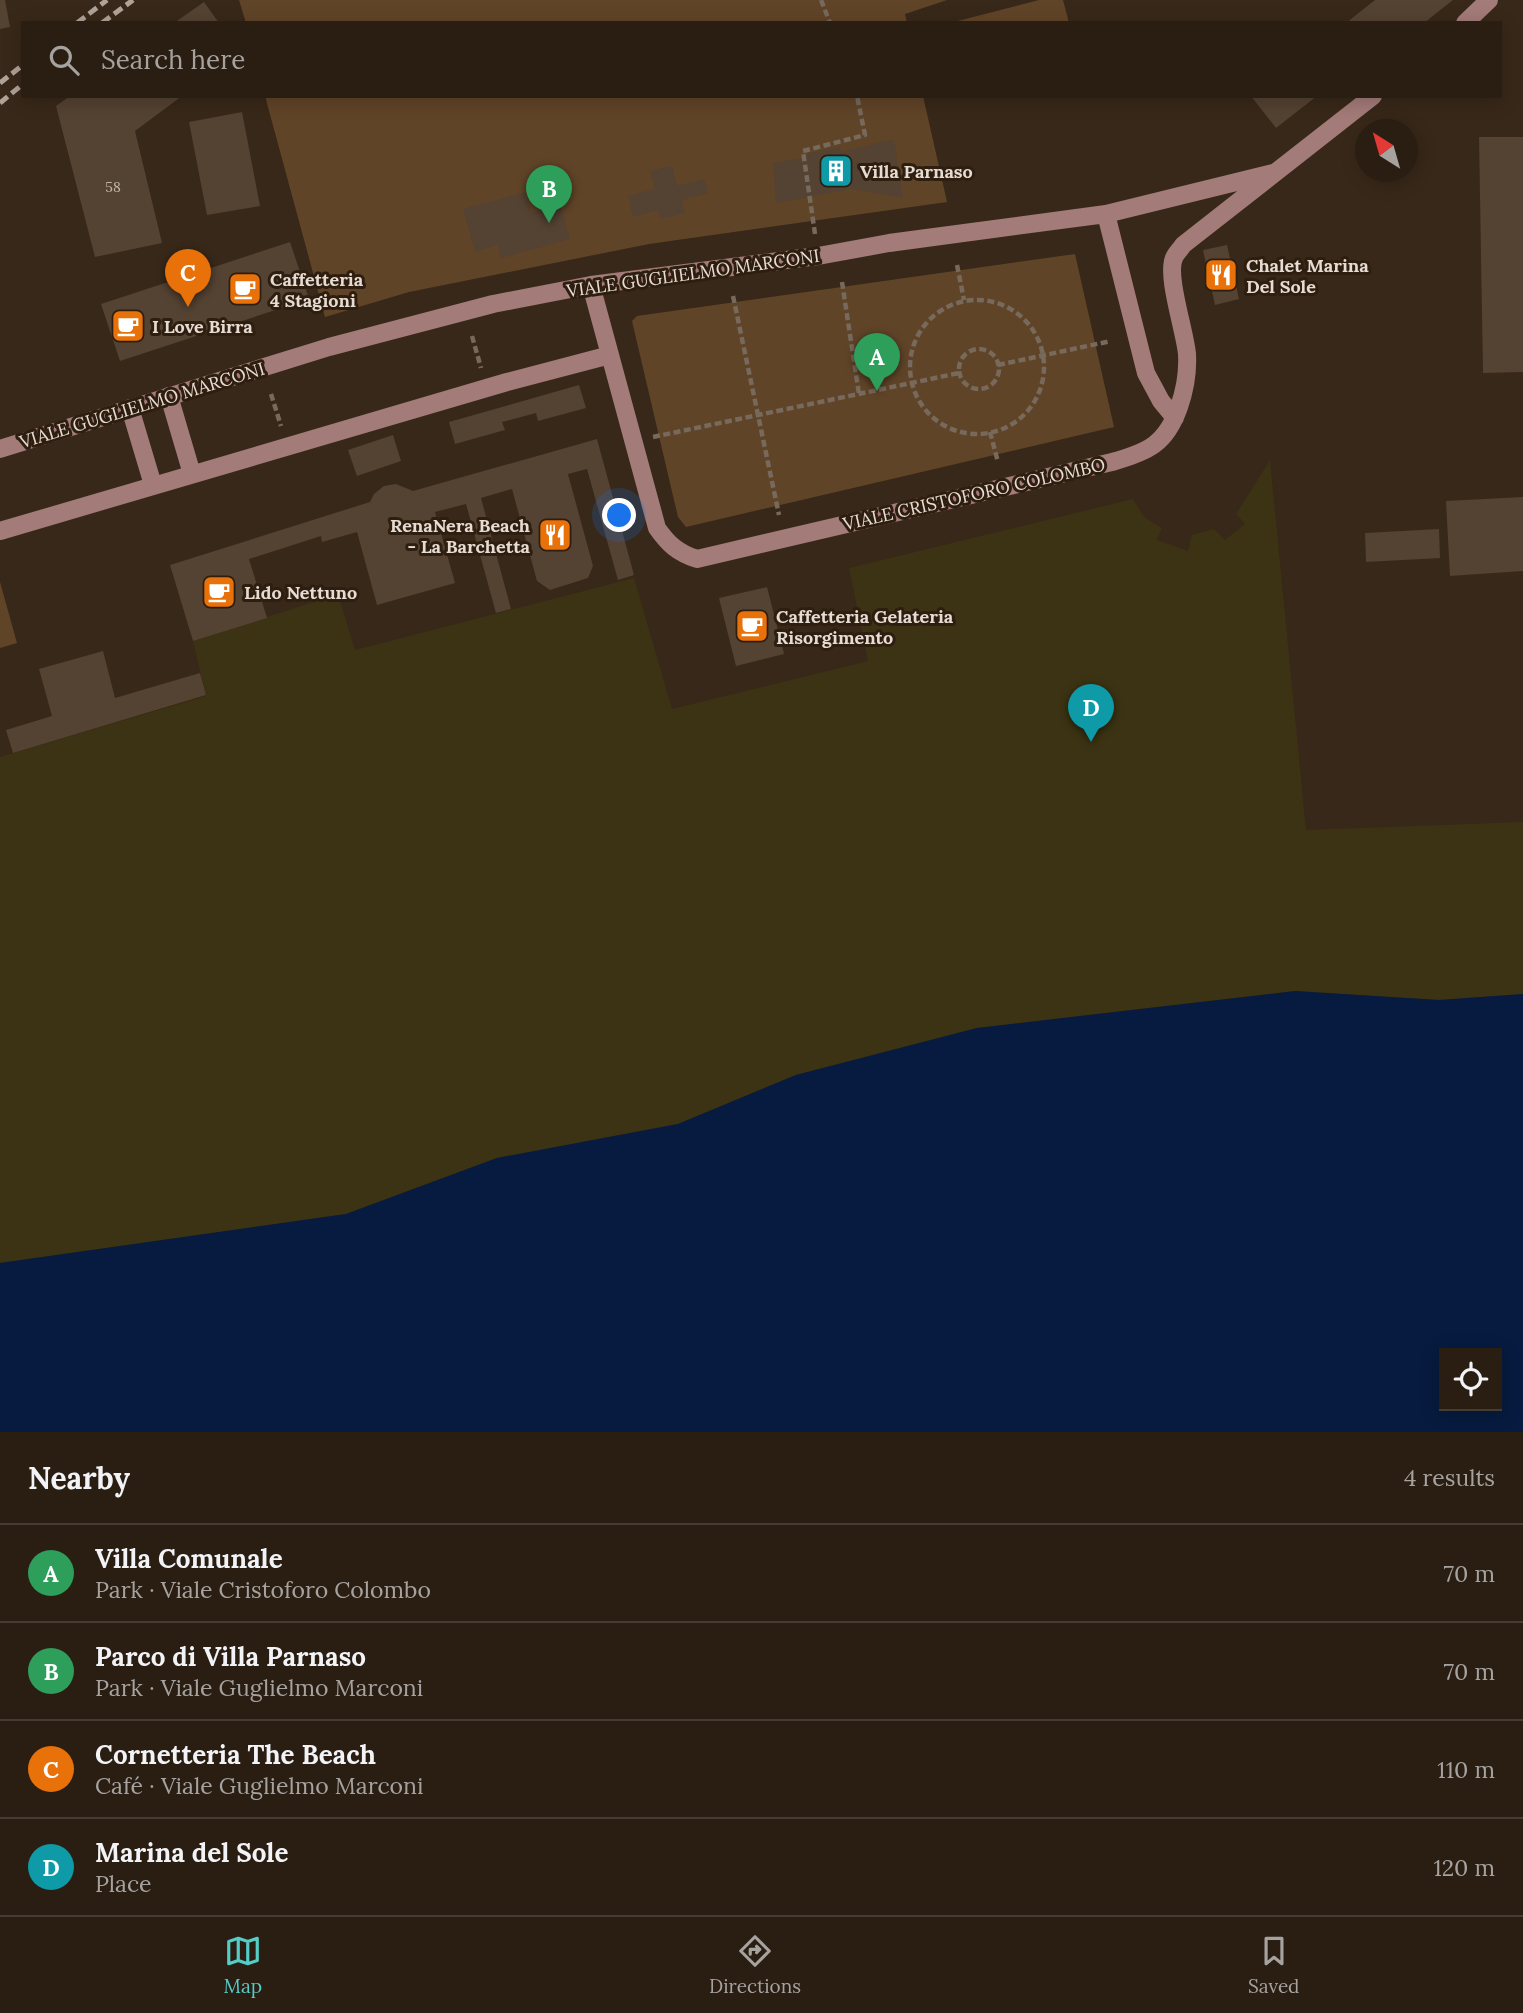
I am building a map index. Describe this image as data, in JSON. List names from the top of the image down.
{
  "streets": {
    "street": ["VIALE GUGLIELMO MARCONI", "VIALE CRISTOFORO COLOMBO"]
  },
  "crossings": [
    ["VIALE GUGLIELMO MARCONI", "VIALE CRISTOFORO COLOMBO"]
  ],
  "places": {
    "building": ["Villa Parnaso"],
    "restaurant": ["Chalet Marina Del Sole", "RenaNera Beach - La Barchetta"],
    "cafe": [
      "Caffetteria 4 Stagioni",
      "I Love Birra",
      "Lido Nettuno",
      "Caffetteria Gelateria Risorgimento"
    ]
  },
  "house_numbers": ["58"],
  "north": "top left",
  "page": {
    "search": "Search here",
    "pins": [
      "B",
      "C",
      "A",
      "D"
    ],
    "heading": ["Nearby", "4 results"],
    "list": [
      {
        "mark": "A",
        "name": "Villa Comunale",
        "note": "Park · Viale Cristoforo Colombo",
        "value": "70 m"
      },
      {
        "mark": "B",
        "name": "Parco di Villa Parnaso",
        "note": "Park · Viale Guglielmo Marconi",
        "value": "70 m"
      },
      {
        "mark": "C",
        "name": "Cornetteria The Beach",
        "note": "Café · Viale Guglielmo Marconi",
        "value": "110 m"
      },
      {
        "mark": "D",
        "name": "Marina del Sole",
        "note": "Place",
        "value": "120 m"
      }
    ],
    "nav": ["Map", "Directions", "Saved"]
  }
}
